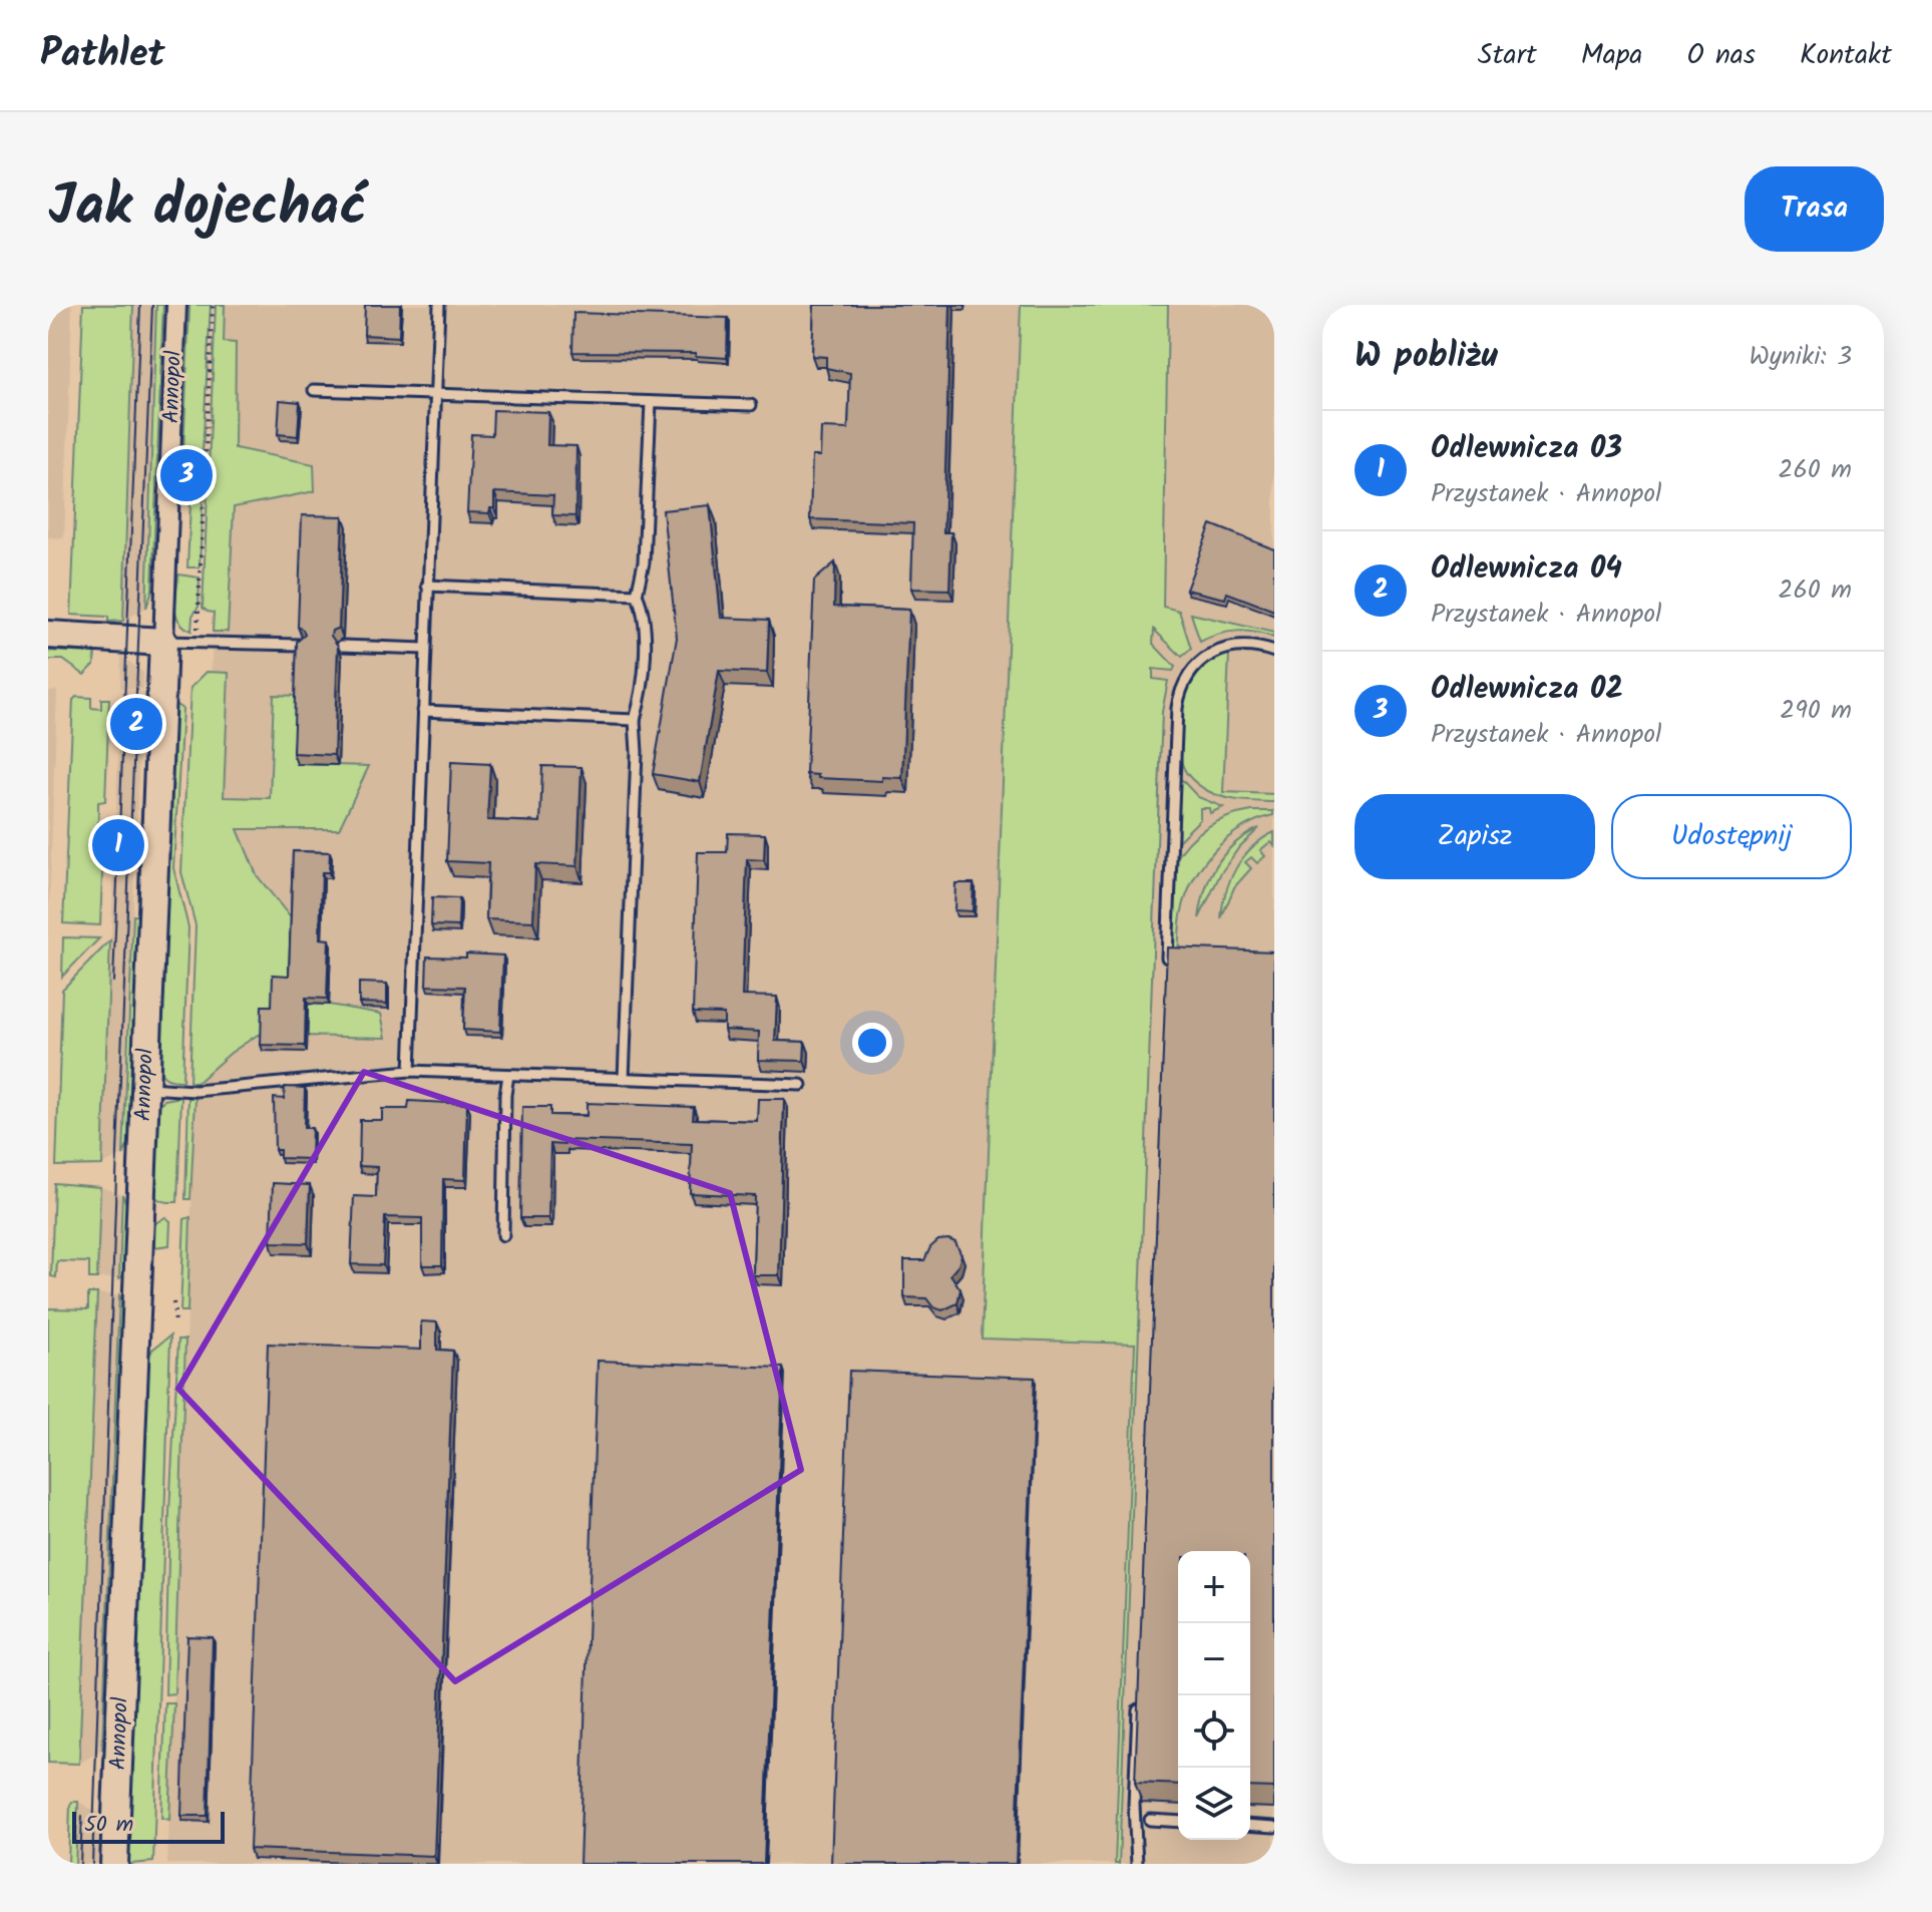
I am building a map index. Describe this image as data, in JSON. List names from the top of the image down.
{
  "streets": {
    "street": ["Annopol"]
  },
  "scale_bar": "50 m",
  "page": {
    "header": "Pathlet",
    "nav": [
      "Start",
      "Mapa",
      "O nas",
      "Kontakt"
    ],
    "title": "Jak dojechać",
    "buttons": [
      "Trasa",
      ["Zapisz", "Udostępnij"]
    ],
    "heading": ["W pobliżu", "Wyniki: 3"],
    "list": [
      {
        "mark": "1",
        "name": "Odlewnicza 03",
        "note": "Przystanek · Annopol",
        "value": "260 m"
      },
      {
        "mark": "2",
        "name": "Odlewnicza 04",
        "note": "Przystanek · Annopol",
        "value": "260 m"
      },
      {
        "mark": "3",
        "name": "Odlewnicza 02",
        "note": "Przystanek · Annopol",
        "value": "290 m"
      }
    ],
    "pins": ["3", "2", "1"],
    "map_buttons": ["+", "−"],
    "scale": "50 m"
  }
}
